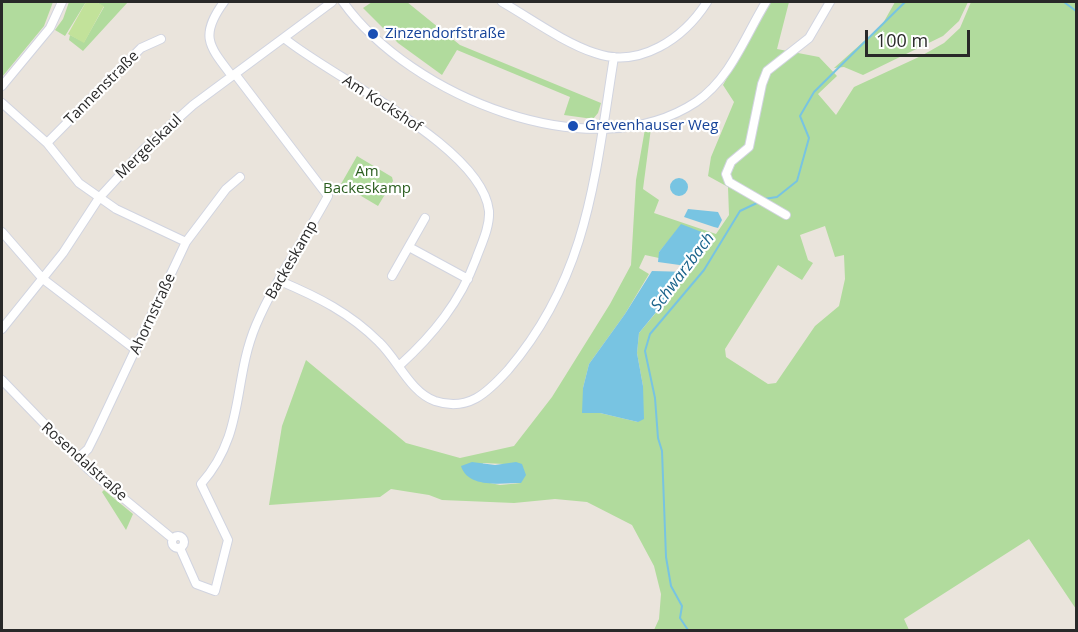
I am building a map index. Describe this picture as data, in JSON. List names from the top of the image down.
{
  "streets": {
    "street": [
      "Tannenstraße",
      "Am Kockshof",
      "Mergelskaul",
      "Backeskamp",
      "Ahornstraße",
      "Rosendalstraße"
    ]
  },
  "crossings": [
    ["Am Kockshof", "Mergelskaul"],
    ["Mergelskaul", "Backeskamp"],
    ["Backeskamp", "Rosendalstraße"],
    ["Ahornstraße", "Rosendalstraße"]
  ],
  "water": ["Schwarzbach"],
  "parks": ["Am Backeskamp"],
  "places": ["Zinzendorfstraße", "Grevenhauser Weg"],
  "scale_bar": "100 m"
}
